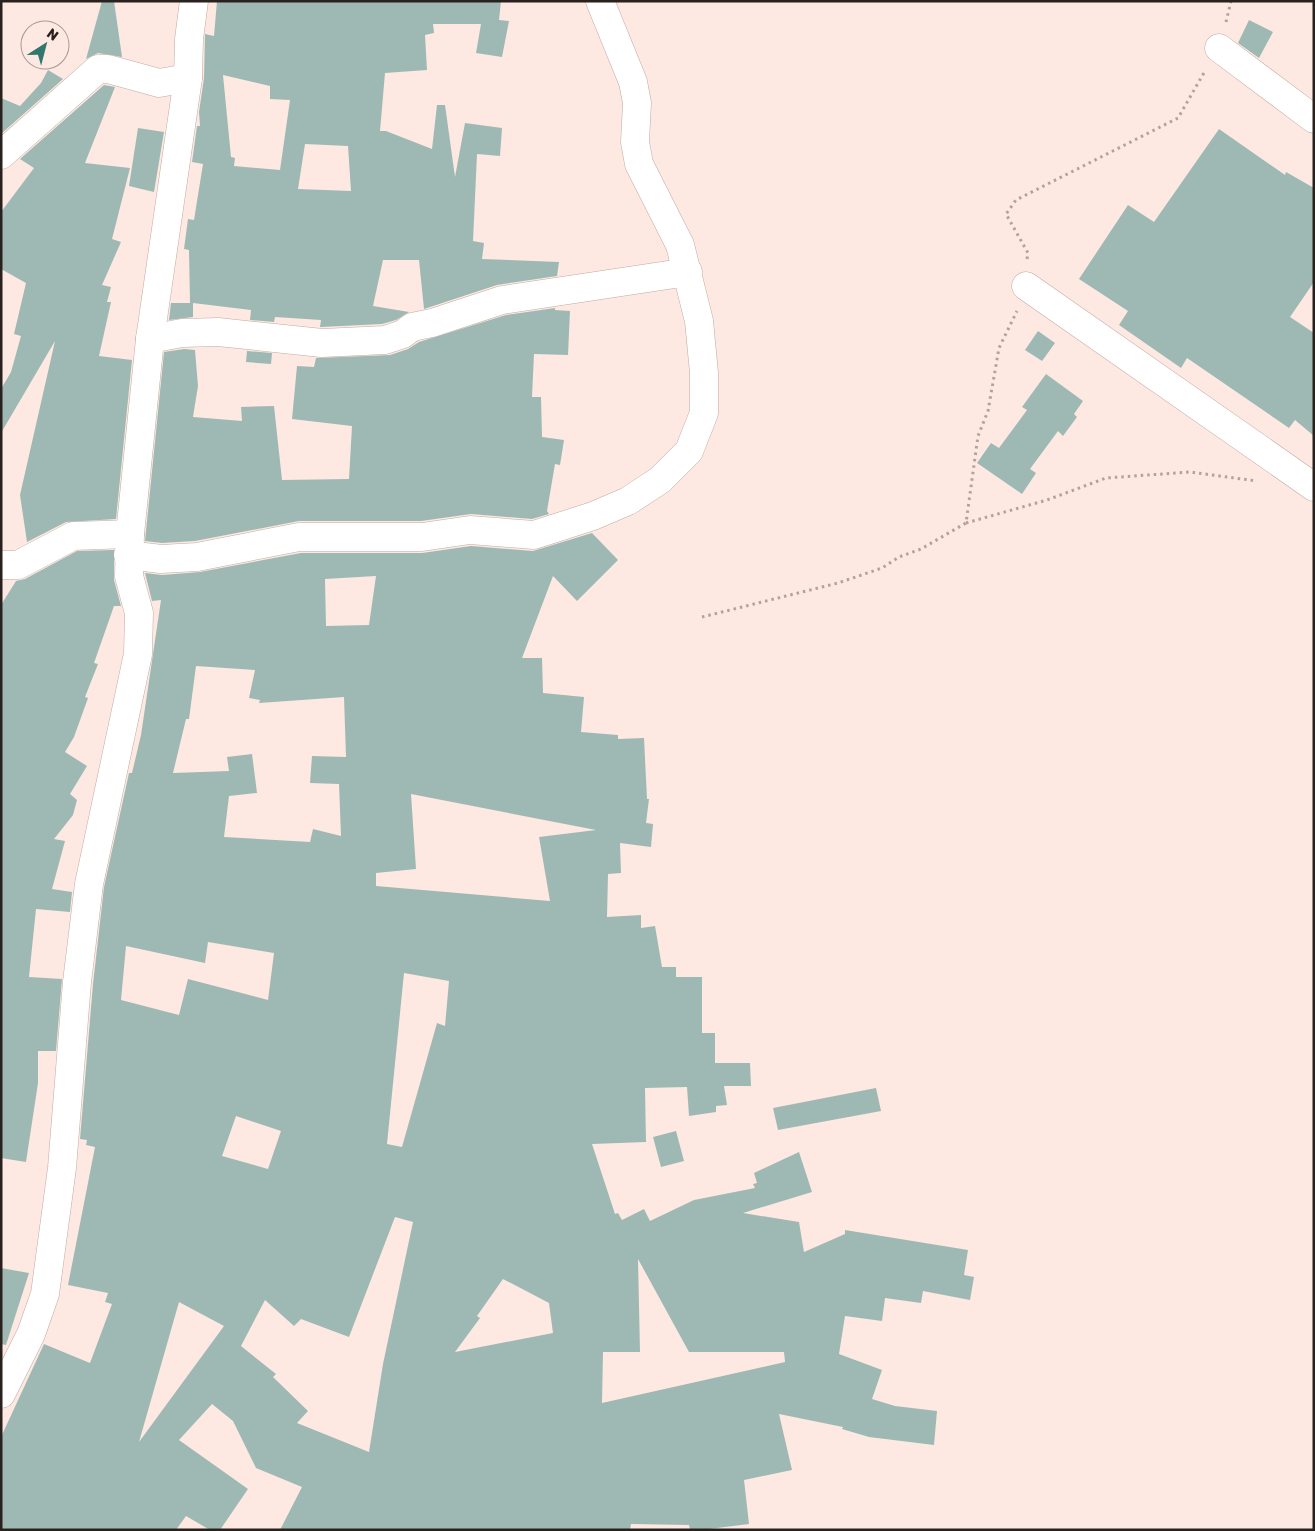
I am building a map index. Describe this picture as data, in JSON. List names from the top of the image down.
{
  "north": "top right"
}
